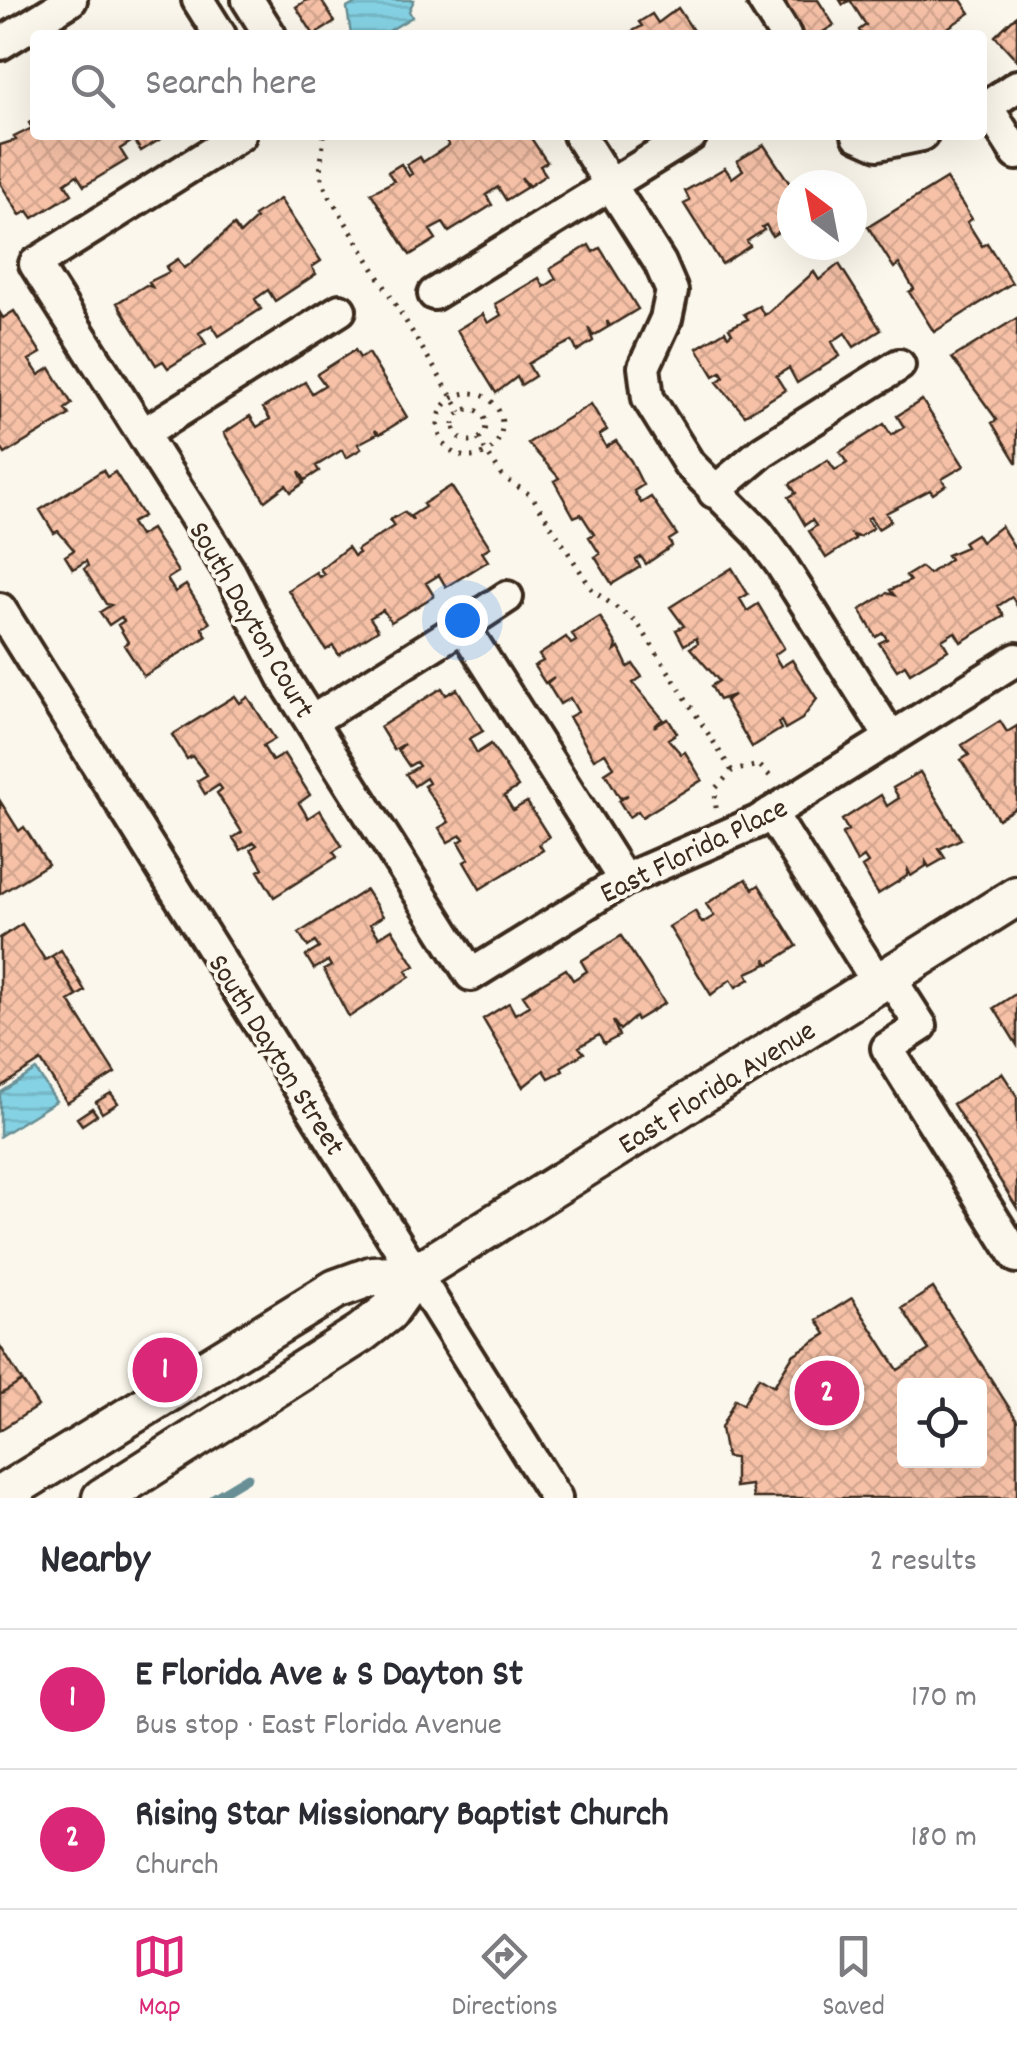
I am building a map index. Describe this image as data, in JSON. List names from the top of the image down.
{
  "streets": {
    "main road": ["East Florida Avenue"],
    "street": ["South Dayton Court", "East Florida Place", "South Dayton Street"]
  },
  "crossings": [
    ["South Dayton Court", "East Florida Place"],
    ["South Dayton Street", "East Florida Avenue"]
  ],
  "north": "top left",
  "page": {
    "search": "Search here",
    "pins": ["1", "2"],
    "heading": ["Nearby", "2 results"],
    "list": [
      {
        "mark": "1",
        "name": "E Florida Ave & S Dayton St",
        "note": "Bus stop · East Florida Avenue",
        "value": "170 m"
      },
      {
        "mark": "2",
        "name": "Rising Star Missionary Baptist Church",
        "note": "Church",
        "value": "180 m"
      }
    ],
    "nav": ["Map", "Directions", "Saved"]
  }
}
